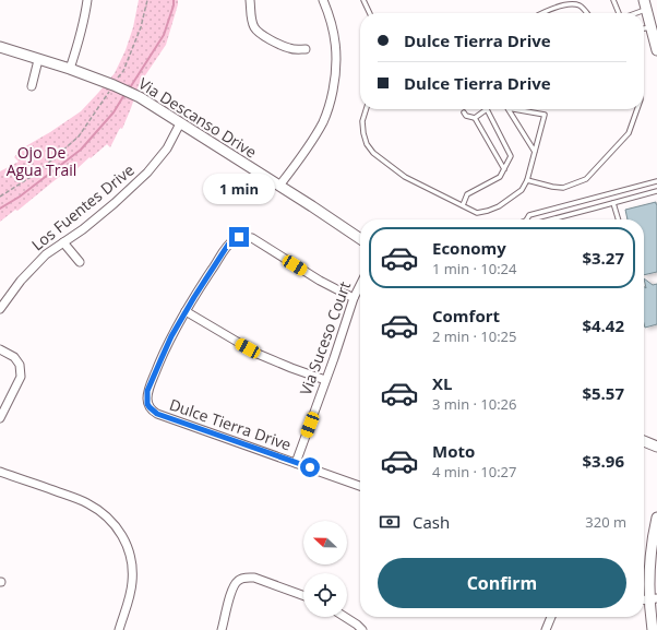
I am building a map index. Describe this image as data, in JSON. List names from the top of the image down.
{
  "streets": {
    "street": [
      "Via Descanso Drive",
      "Los Fuentes Drive",
      "Via Suceso Court",
      "Dulce Tierra Drive"
    ]
  },
  "crossings": [
    ["Via Descanso Drive", "Los Fuentes Drive"],
    ["Via Suceso Court", "Dulce Tierra Drive"]
  ],
  "parks": ["Ojo De Agua Trail"],
  "north": "left",
  "page": {
    "banner": ["Dulce Tierra Drive", "Dulce Tierra Drive"],
    "bubble": "1 min",
    "list": [
      {
        "name": "Economy",
        "note": "1 min · 10:24",
        "value": "$3.27"
      },
      {
        "name": "Comfort",
        "note": "2 min · 10:25",
        "value": "$4.42"
      },
      {
        "name": "XL",
        "note": "3 min · 10:26",
        "value": "$5.57"
      },
      {
        "name": "Moto",
        "note": "4 min · 10:27",
        "value": "$3.96"
      }
    ],
    "pay": ["Cash", "320 m"],
    "buttons": "Confirm"
  }
}
